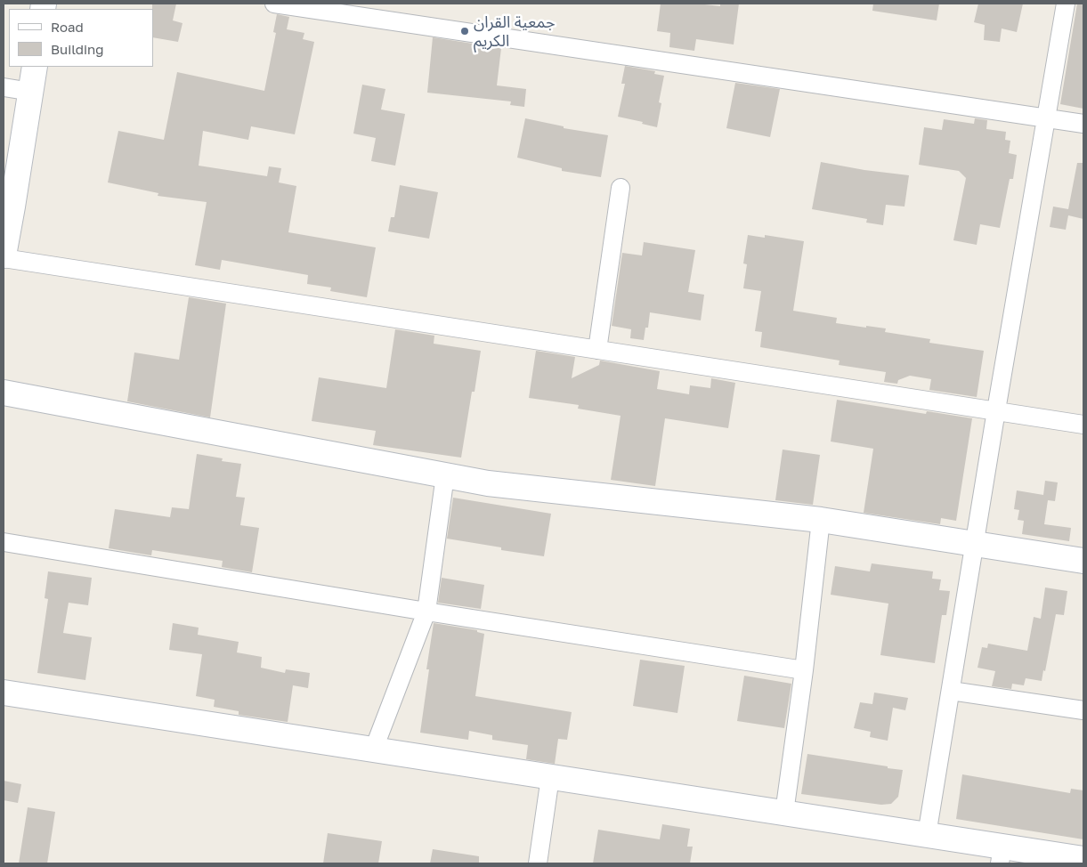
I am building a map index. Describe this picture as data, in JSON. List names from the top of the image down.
{
  "places": ["جمعية القران الكريم"],
  "legend": ["Road", "Building"]
}
